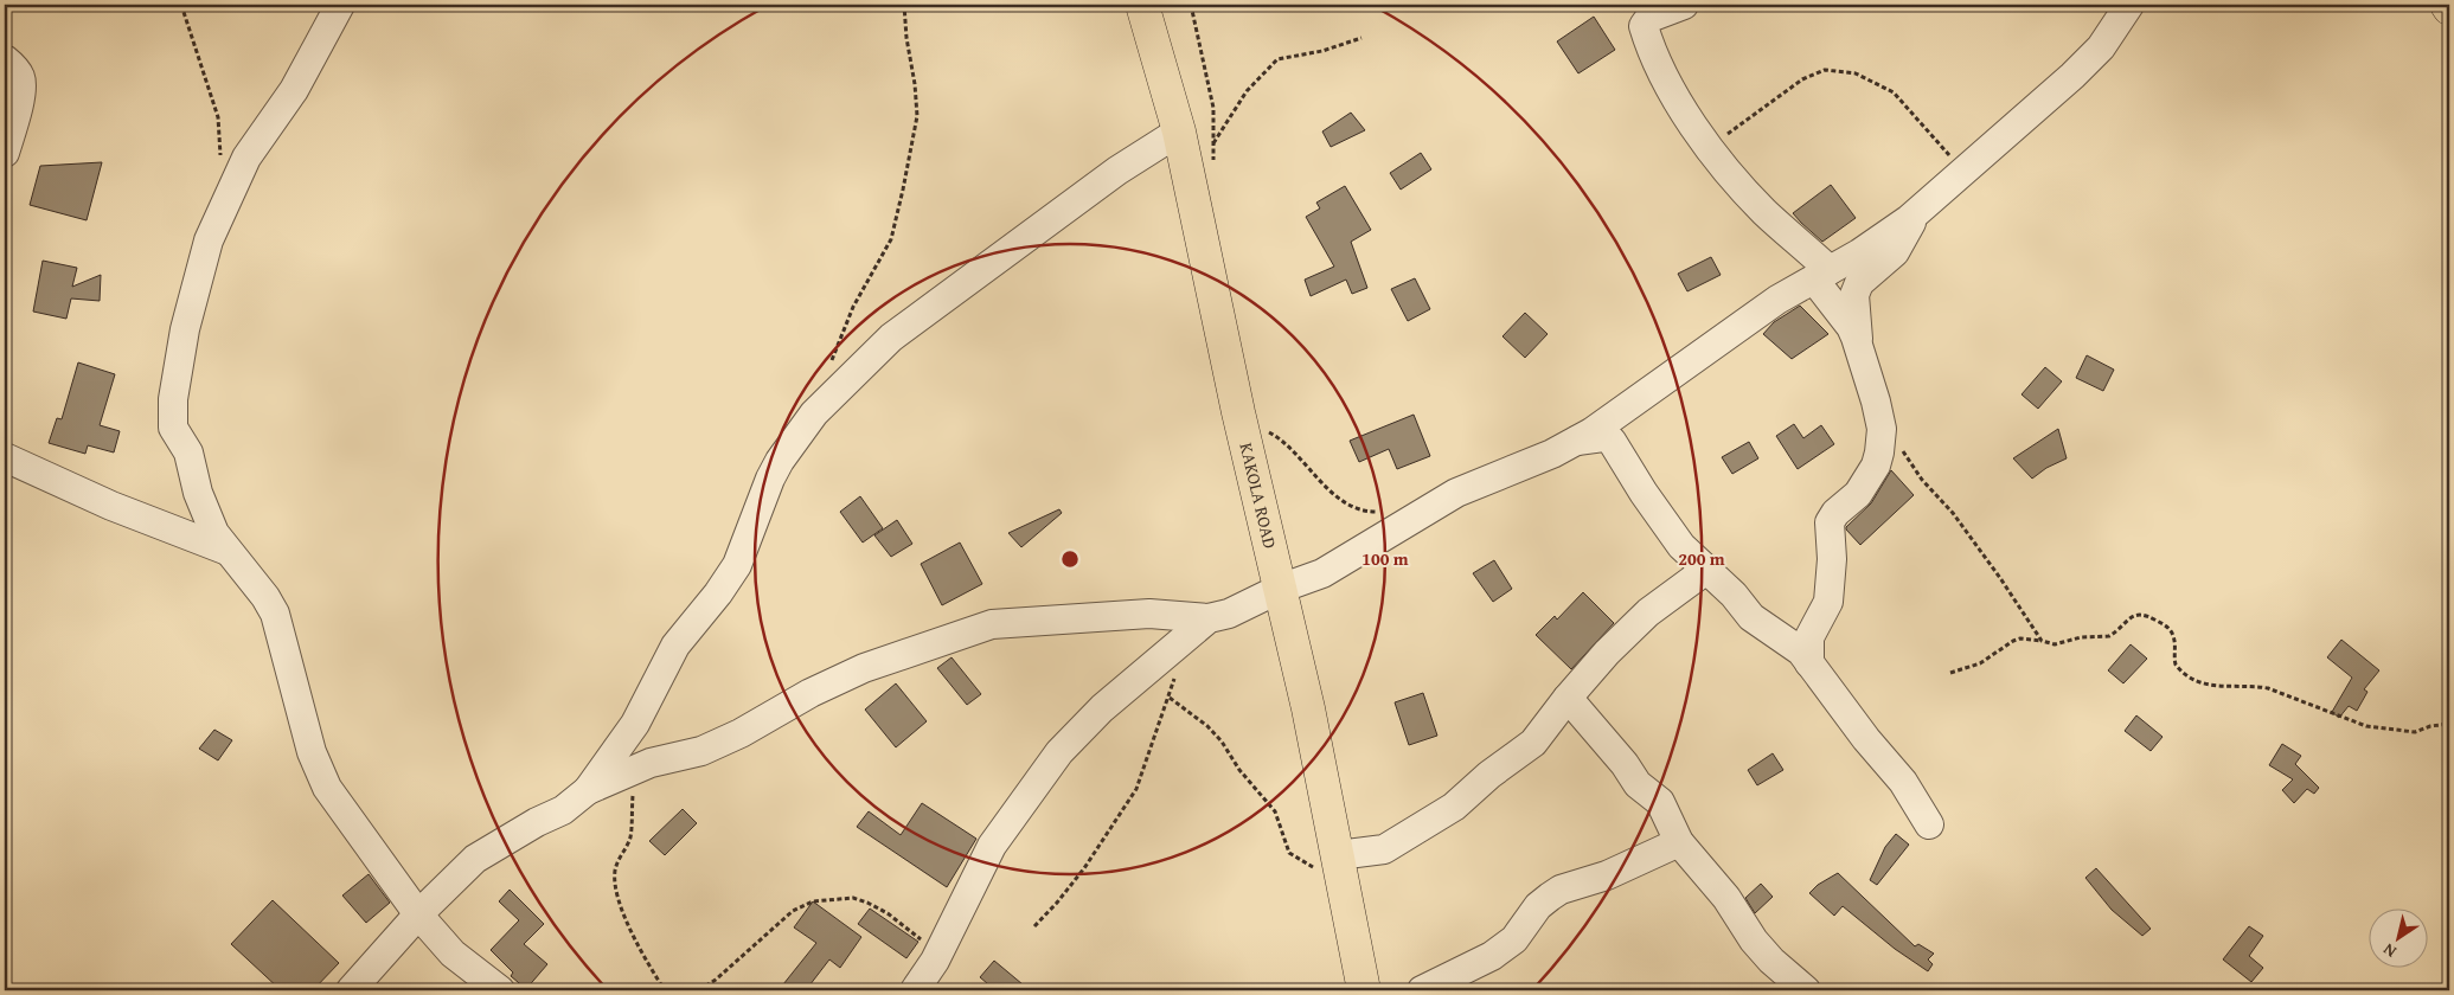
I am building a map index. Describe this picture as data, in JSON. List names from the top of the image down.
{
  "streets": {
    "main road": ["KAKOLA ROAD"]
  },
  "north": "bottom left",
  "rings": ["100 m", "200 m"]
}
